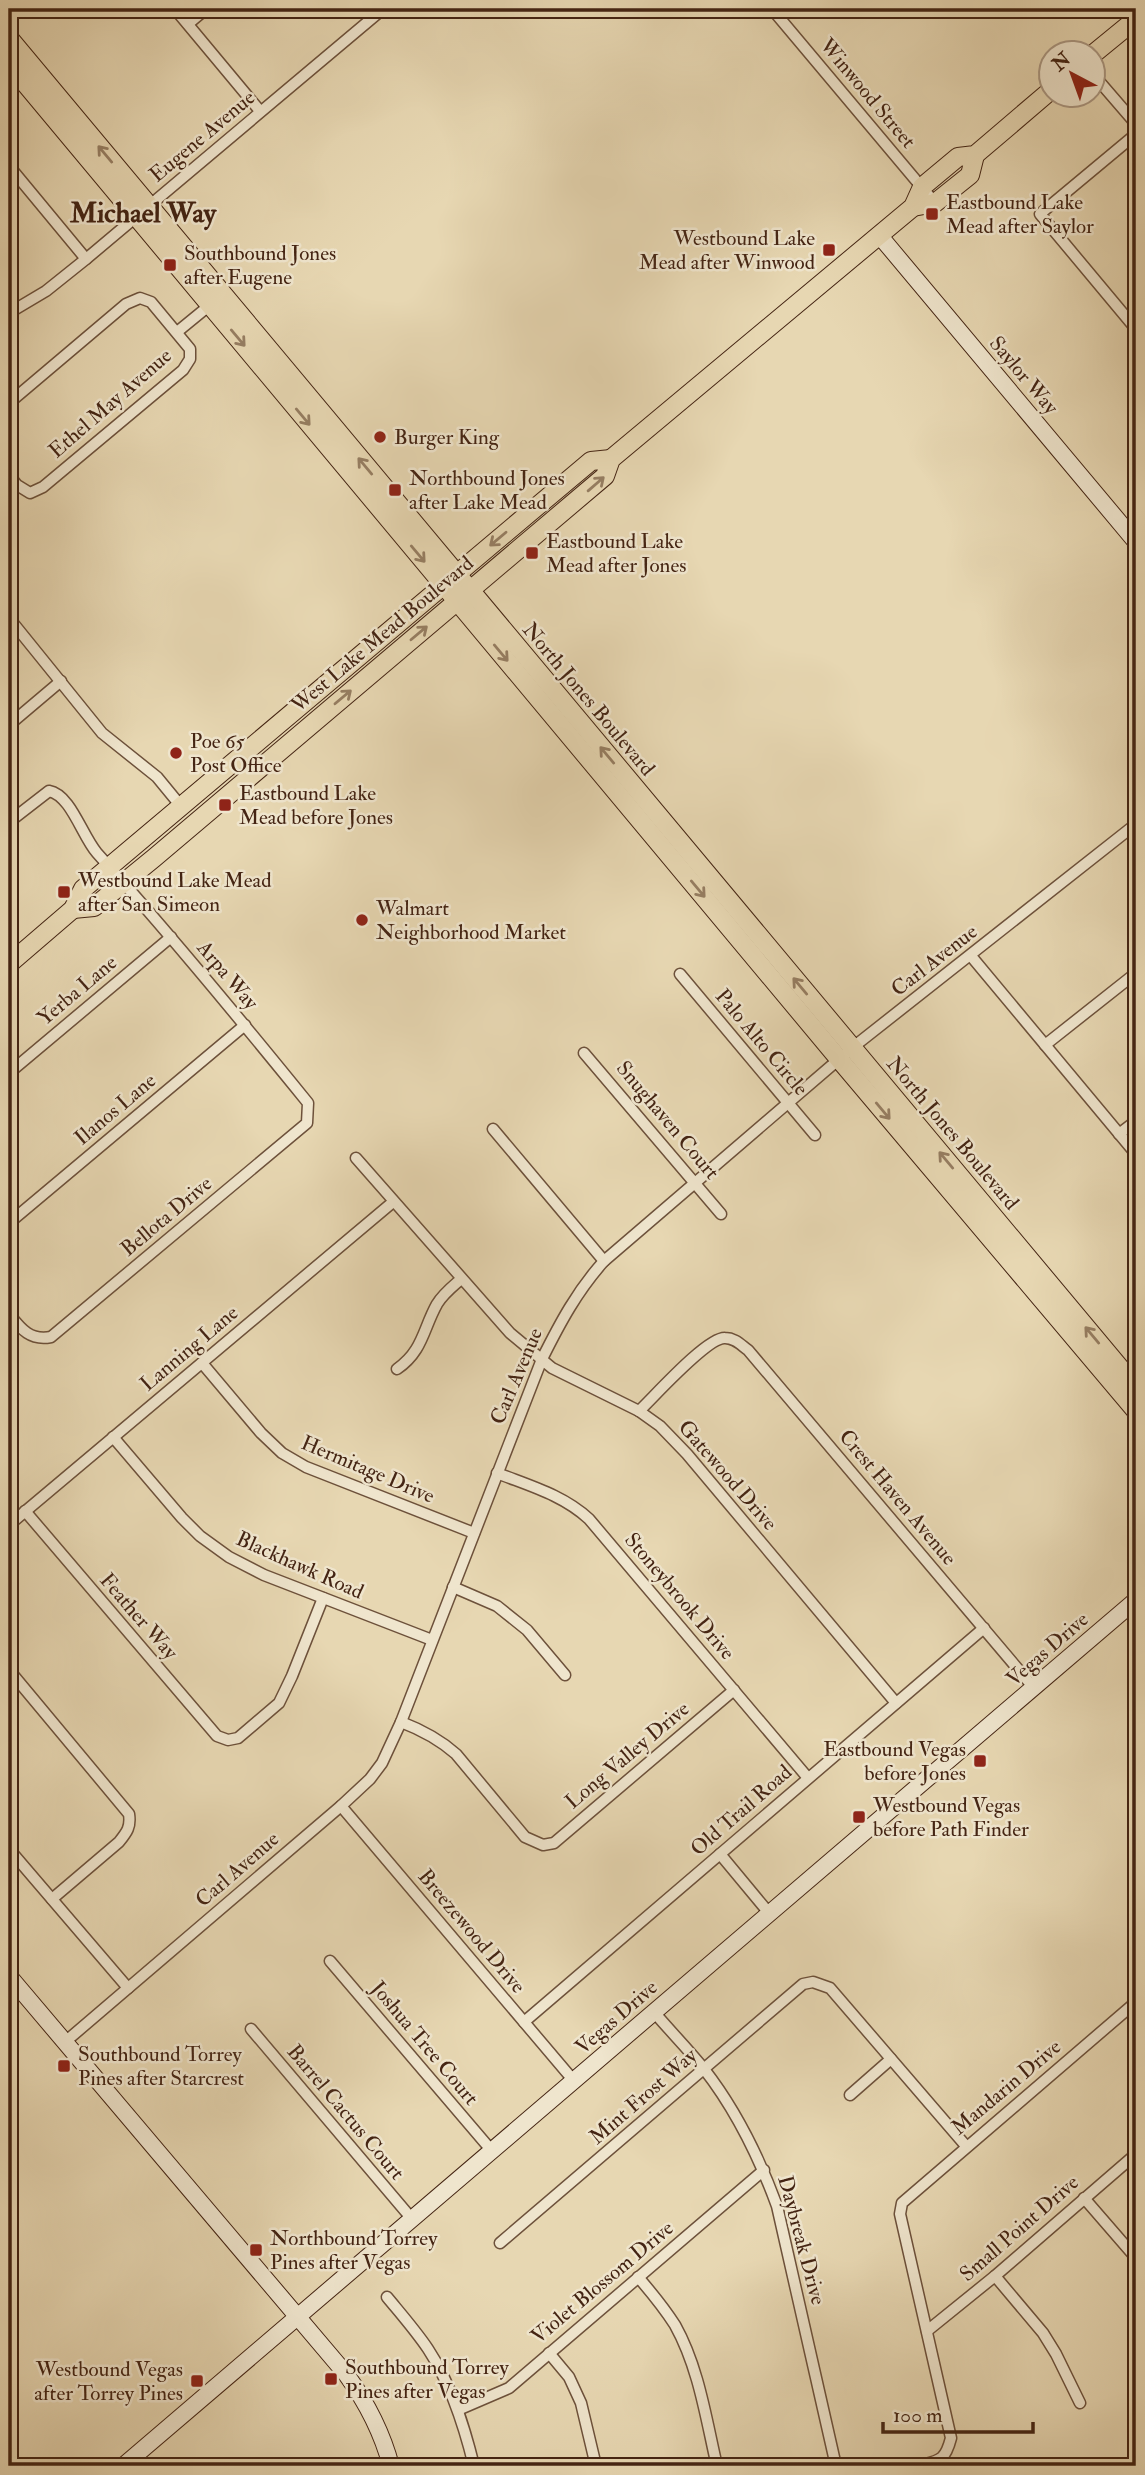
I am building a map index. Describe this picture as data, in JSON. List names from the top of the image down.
{
  "streets": {
    "main road": [
      "Saylor Way",
      "West Lake Mead Boulevard",
      "North Jones Boulevard",
      "Vegas Drive"
    ],
    "street": [
      "Winwood Street",
      "Eugene Avenue",
      "Ethel May Avenue",
      "Carl Avenue",
      "Arpa Way",
      "Yerba Lane",
      "Palo Alto Circle",
      "Ilanos Lane",
      "Snughaven Court",
      "Bellota Drive",
      "Lanning Lane",
      "Hermitage Drive",
      "Gatewood Drive",
      "Crest Haven Avenue",
      "Blackhawk Road",
      "Stoneybrook Drive",
      "Feather Way",
      "Long Valley Drive",
      "Old Trail Road",
      "Breezewood Drive",
      "Joshua Tree Court",
      "Mandarin Drive",
      "Mint Frost Way",
      "Barrel Cactus Court",
      "Small Point Drive",
      "Daybreak Drive",
      "Violet Blossom Drive"
    ]
  },
  "crossings": [
    ["Winwood Street", "West Lake Mead Boulevard"],
    ["Eugene Avenue", "North Jones Boulevard"],
    ["Saylor Way", "West Lake Mead Boulevard"],
    ["West Lake Mead Boulevard", "North Jones Boulevard"],
    ["West Lake Mead Boulevard", "Arpa Way"],
    ["North Jones Boulevard", "Carl Avenue"],
    ["Carl Avenue", "Palo Alto Circle"],
    ["Carl Avenue", "Snughaven Court"],
    ["Carl Avenue", "Hermitage Drive"],
    ["Carl Avenue", "Gatewood Drive"],
    ["Carl Avenue", "Blackhawk Road"],
    ["Carl Avenue", "Stoneybrook Drive"],
    ["Carl Avenue", "Long Valley Drive"],
    ["Carl Avenue", "Breezewood Drive"],
    ["Arpa Way", "Yerba Lane"],
    ["Arpa Way", "Ilanos Lane"],
    ["Arpa Way", "Bellota Drive"],
    ["Lanning Lane", "Hermitage Drive"],
    ["Lanning Lane", "Gatewood Drive"],
    ["Lanning Lane", "Blackhawk Road"],
    ["Lanning Lane", "Feather Way"],
    ["Gatewood Drive", "Crest Haven Avenue"],
    ["Gatewood Drive", "Old Trail Road"],
    ["Crest Haven Avenue", "Vegas Drive"],
    ["Crest Haven Avenue", "Old Trail Road"],
    ["Blackhawk Road", "Feather Way"],
    ["Stoneybrook Drive", "Long Valley Drive"],
    ["Stoneybrook Drive", "Old Trail Road"],
    ["Vegas Drive", "Breezewood Drive"],
    ["Vegas Drive", "Joshua Tree Court"],
    ["Vegas Drive", "Barrel Cactus Court"],
    ["Vegas Drive", "Daybreak Drive"],
    ["Old Trail Road", "Breezewood Drive"],
    ["Mandarin Drive", "Small Point Drive"],
    ["Mint Frost Way", "Daybreak Drive"],
    ["Daybreak Drive", "Violet Blossom Drive"]
  ],
  "districts": ["Michael Way"],
  "places": {
    "transit": [
      "Eastbound Lake Mead after Saylor",
      "Westbound Lake Mead after Winwood",
      "Southbound Jones after Eugene",
      "Northbound Jones after Lake Mead",
      "Eastbound Lake Mead after Jones",
      "Eastbound Lake Mead before Jones",
      "Westbound Lake Mead after San Simeon",
      "Eastbound Vegas before Jones",
      "Westbound Vegas before Path Finder",
      "Southbound Torrey Pines after Starcrest",
      "Northbound Torrey Pines after Vegas",
      "Southbound Torrey Pines after Vegas",
      "Westbound Vegas after Torrey Pines"
    ],
    "other": ["Burger King", "Poe 65 Post Office", "Walmart Neighborhood Market"]
  },
  "scale_bar": "100 m",
  "north": "top left"
}
